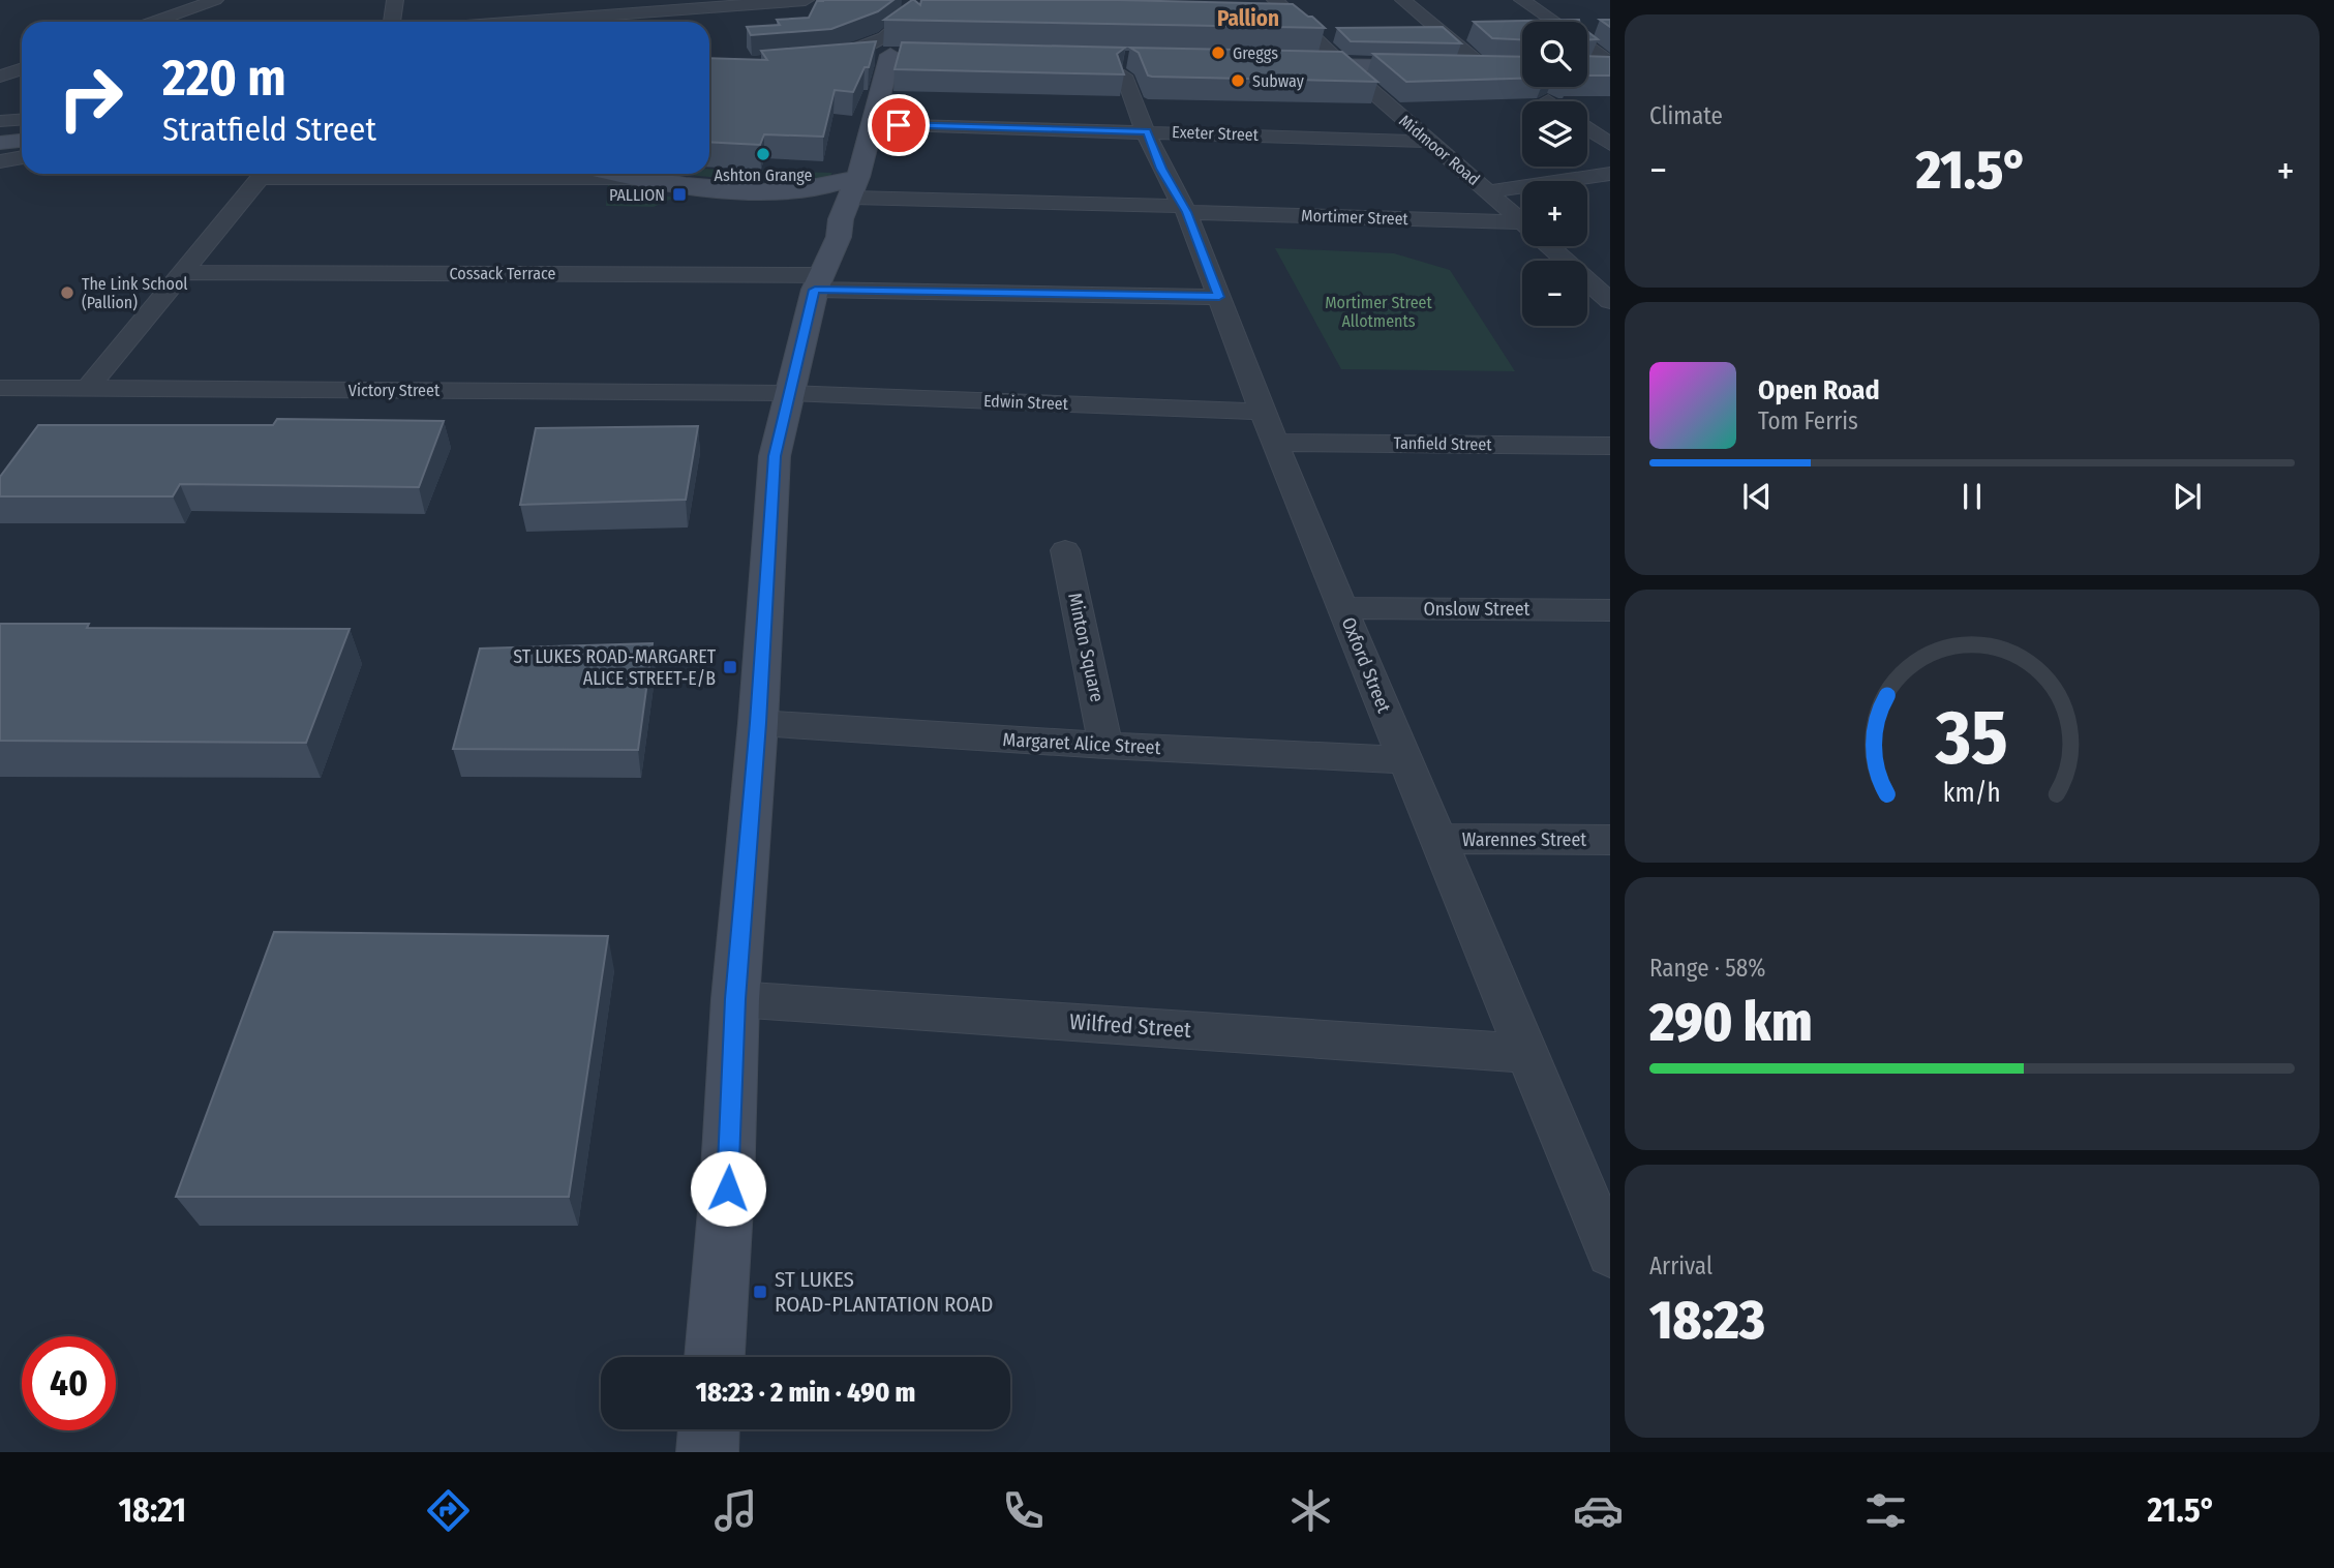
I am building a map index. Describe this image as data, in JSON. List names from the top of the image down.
{
  "streets": {
    "street": [
      "Exeter Street",
      "Midmoor Road",
      "Mortimer Street",
      "Cossack Terrace",
      "Victory Street",
      "Edwin Street",
      "Tanfield Street",
      "Onslow Street",
      "Minton Square",
      "Oxford Street",
      "Margaret Alice Street",
      "Warennes Street",
      "Wilfred Street"
    ]
  },
  "crossings": [
    ["Exeter Street", "Midmoor Road"],
    ["Exeter Street", "Oxford Street"],
    ["Mortimer Street", "Oxford Street"],
    ["Cossack Terrace", "Oxford Street"],
    ["Victory Street", "Edwin Street"],
    ["Edwin Street", "Oxford Street"],
    ["Tanfield Street", "Oxford Street"],
    ["Onslow Street", "Oxford Street"],
    ["Minton Square", "Margaret Alice Street"],
    ["Oxford Street", "Margaret Alice Street"],
    ["Oxford Street", "Warennes Street"],
    ["Oxford Street", "Wilfred Street"]
  ],
  "districts": ["Pallion"],
  "parks": ["Mortimer Street Allotments"],
  "places": {
    "other": [
      "Greggs",
      "Subway",
      "Ashton Grange",
      "The Link School (Pallion)"
    ],
    "transit": ["PALLION", "ST LUKES ROAD-MARGARET ALICE STREET-E/B", "ST LUKES ROAD-PLANTATION ROAD"]
  },
  "page": {
    "tile": [
      "Climate",
      ["Range · 58%", "290 km"],
      ["Arrival", "18:23"]
    ],
    "map_buttons": ["+", "−"],
    "turn": ["220 m", "Stratfield Street"],
    "heat": ["−", "21.5°", "+"],
    "song": ["Open Road", "Tom Ferris"],
    "limit": "40",
    "trip": "18:23 · 2 min · 490 m",
    "tabs": ["18:21", "21.5°"],
    "gauge": ["35", "km/h"]
  }
}
